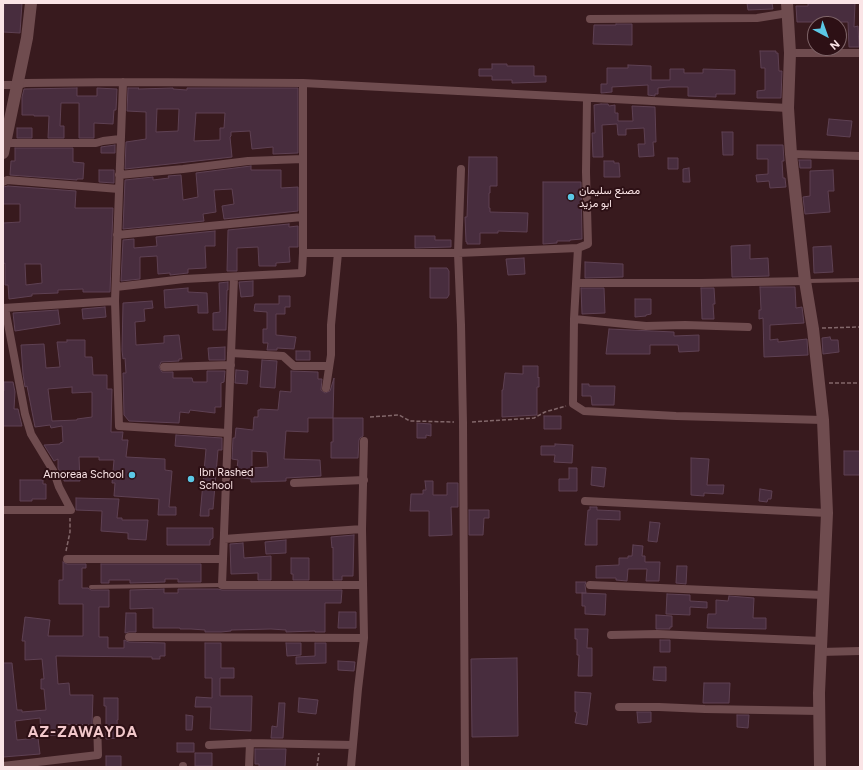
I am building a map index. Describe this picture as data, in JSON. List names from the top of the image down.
{
  "districts": ["AZ-ZAWAYDA"],
  "places": ["مصنع سليمان ابو مزيد", "Amoreaa School", "Ibn Rashed School"],
  "north": "bottom right"
}
